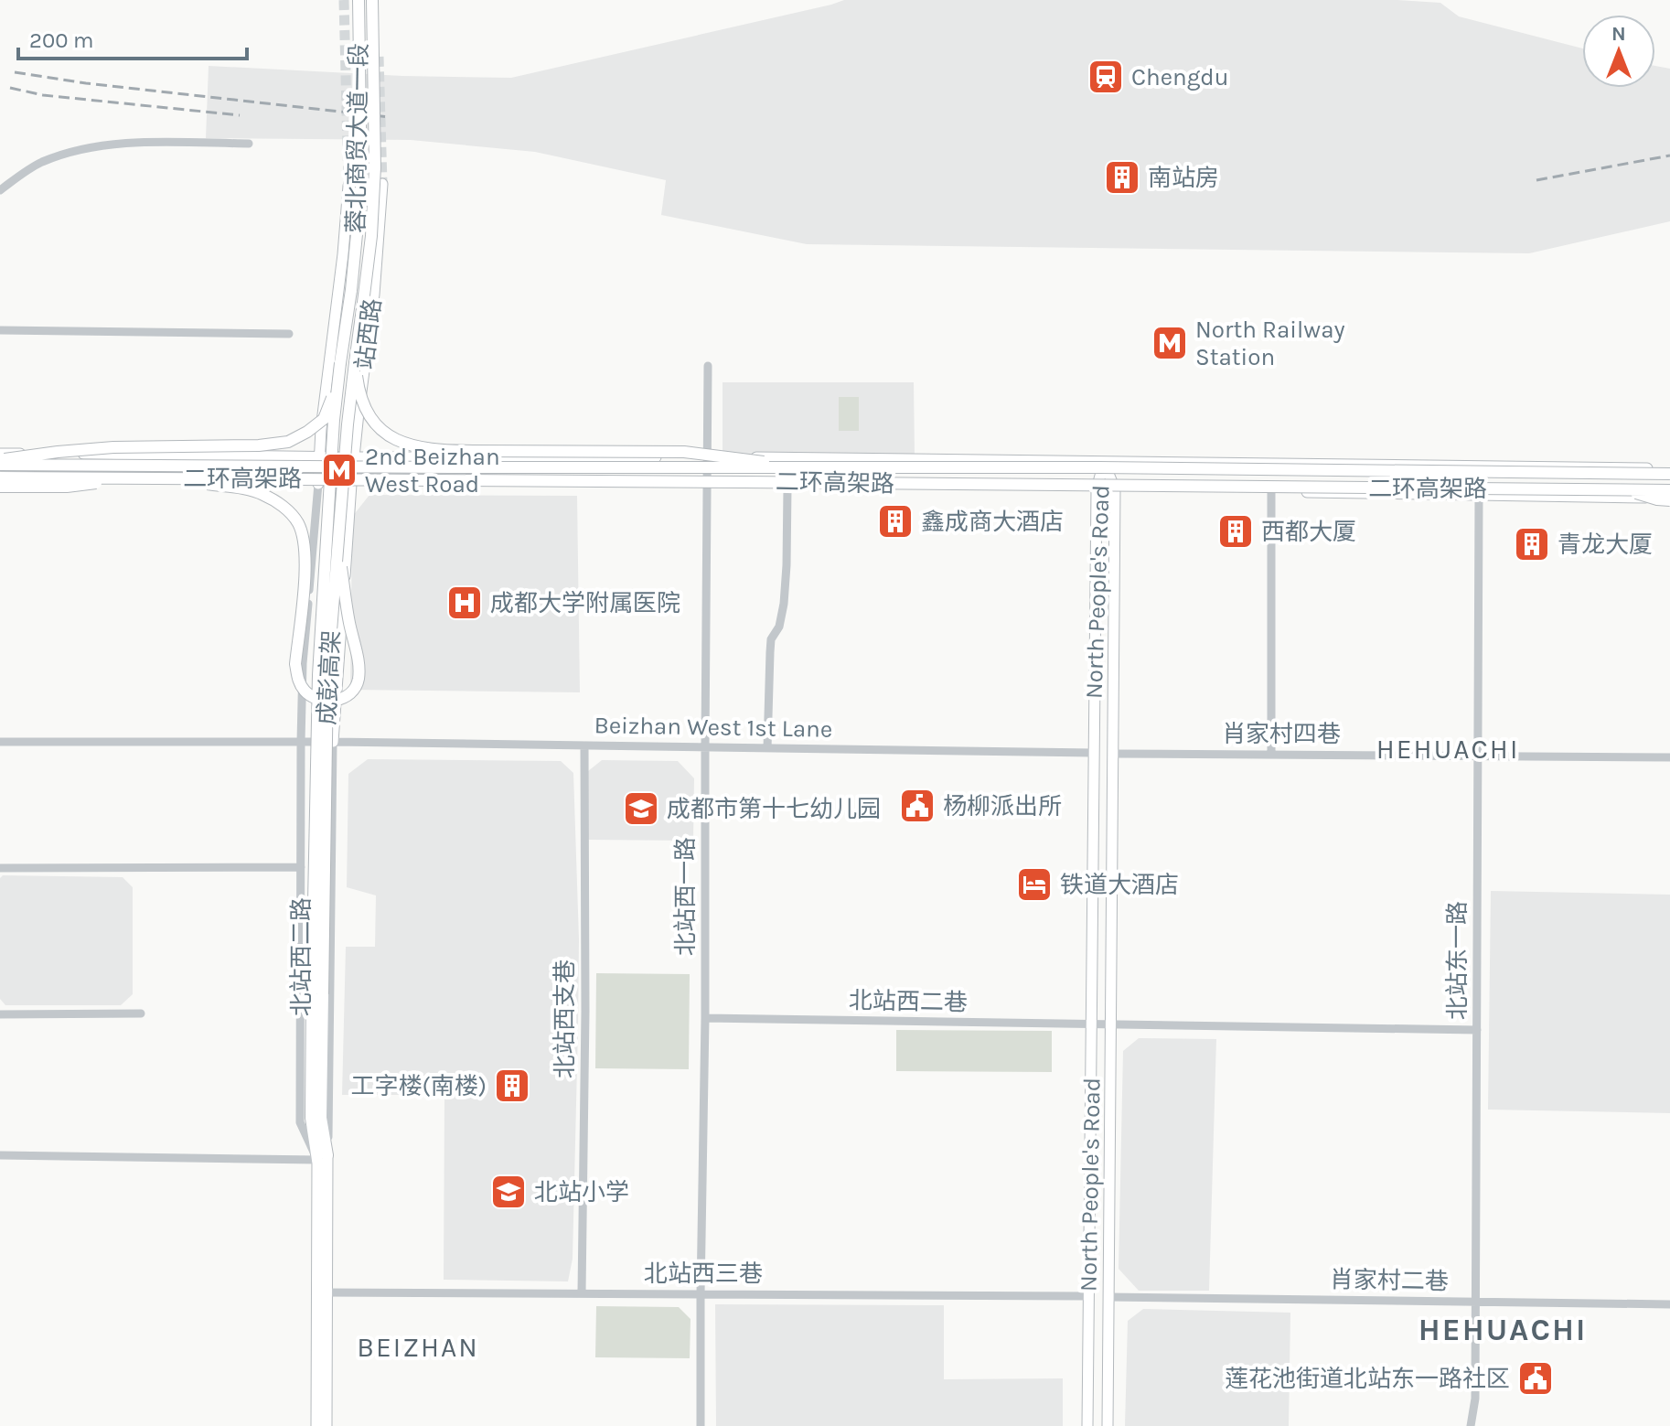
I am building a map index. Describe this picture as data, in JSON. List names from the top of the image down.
{
  "streets": {
    "highway": ["蓉北商贸大道一段", "二环高架路", "成彭高架"],
    "main road": ["站西路", "North People's Road", "北站西二路"],
    "street": [
      "Beizhan West 1st Lane",
      "肖家村四巷",
      "北站西一路",
      "北站东一路",
      "北站西二巷",
      "北站西支巷",
      "北站西三巷",
      "肖家村二巷"
    ]
  },
  "crossings": [
    ["蓉北商贸大道一段", "成彭高架"],
    ["站西路", "北站西二路"],
    ["North People's Road", "Beizhan West 1st Lane"],
    ["North People's Road", "肖家村四巷"],
    ["North People's Road", "北站西二巷"],
    ["North People's Road", "北站西三巷"],
    ["North People's Road", "肖家村二巷"],
    ["Beizhan West 1st Lane", "北站西一路"],
    ["Beizhan West 1st Lane", "北站西二路"],
    ["Beizhan West 1st Lane", "北站西支巷"],
    ["肖家村四巷", "北站东一路"],
    ["北站西一路", "北站西二巷"],
    ["北站西一路", "北站西三巷"],
    ["北站西二路", "北站西三巷"],
    ["北站东一路", "北站西二巷"],
    ["北站东一路", "肖家村二巷"],
    ["北站西支巷", "北站西三巷"]
  ],
  "districts": ["HEHUACHI", "HEHUACHI", "BEIZHAN"],
  "places": {
    "station": ["Chengdu"],
    "building": [
      "南站房",
      "鑫成商大酒店",
      "西都大厦",
      "青龙大厦",
      "工字楼(南楼)"
    ],
    "metro station": ["North Railway Station", "2nd Beizhan West Road"],
    "hospital": ["成都大学附属医院"],
    "public building": ["杨柳派出所", "莲花池街道北站东一路社区"],
    "school or university": ["成都市第十七幼儿园", "北站小学"],
    "hotel": ["铁道大酒店"]
  },
  "scale_bar": "200 m",
  "north": "top"
}
